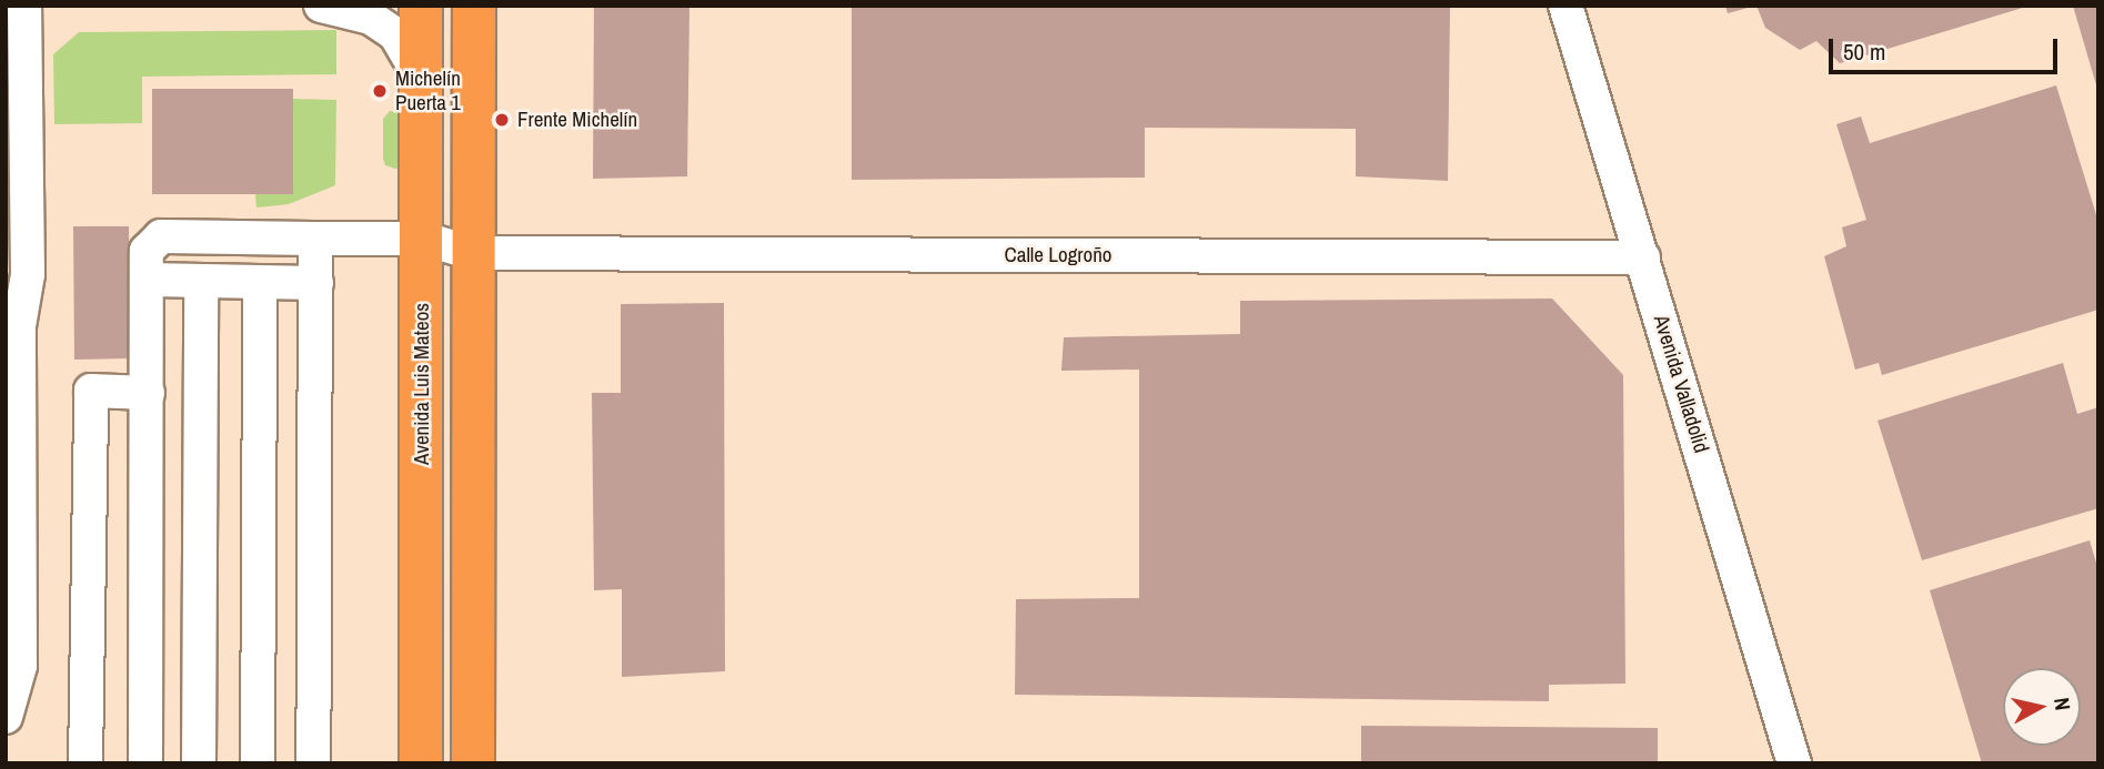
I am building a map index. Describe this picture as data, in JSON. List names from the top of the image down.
{
  "streets": {
    "highway": ["Avenida Luis Mateos"],
    "street": ["Calle Logroño", "Avenida Valladolid"]
  },
  "crossings": [
    ["Calle Logroño", "Avenida Luis Mateos"],
    ["Calle Logroño", "Avenida Valladolid"]
  ],
  "places": ["Michelín Puerta 1", "Frente Michelín"],
  "scale_bar": "50 m",
  "north": "right"
}
